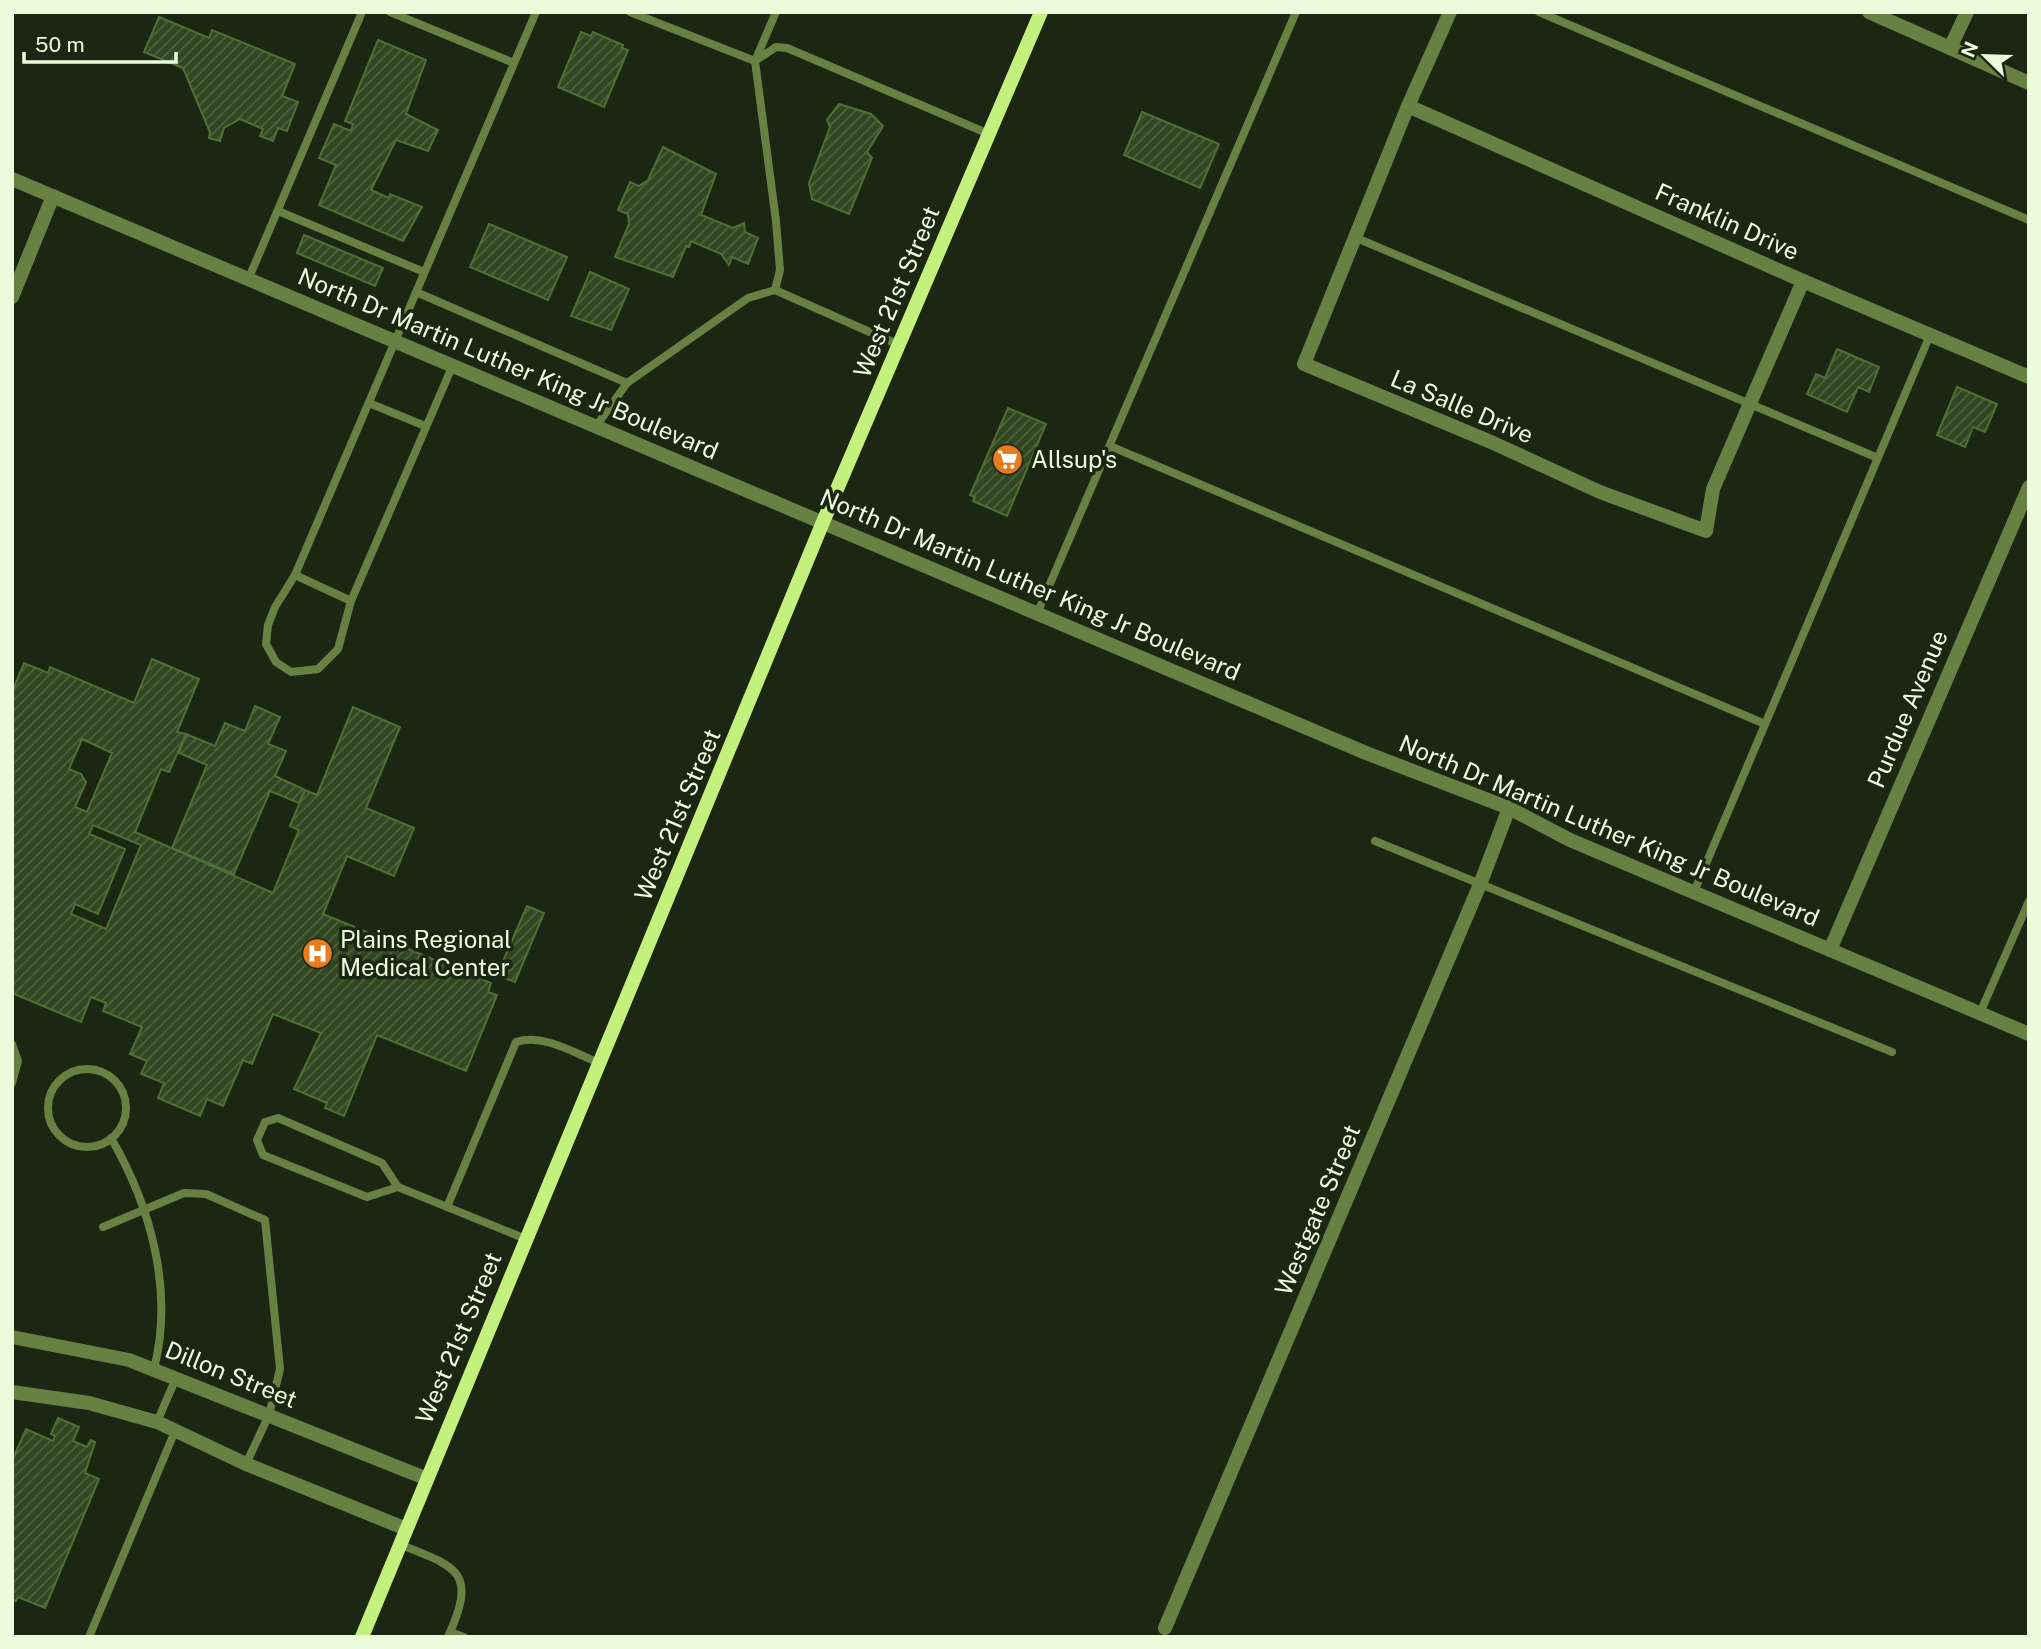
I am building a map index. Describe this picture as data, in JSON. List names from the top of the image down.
{
  "streets": {
    "main road": ["West 21st Street"],
    "street": [
      "Franklin Drive",
      "North Dr Martin Luther King Jr Boulevard",
      "La Salle Drive",
      "Purdue Avenue",
      "Westgate Street",
      "Dillon Street"
    ]
  },
  "crossings": [
    ["Franklin Drive", "La Salle Drive"],
    ["West 21st Street", "North Dr Martin Luther King Jr Boulevard"],
    ["West 21st Street", "Dillon Street"],
    ["North Dr Martin Luther King Jr Boulevard", "Purdue Avenue"],
    ["North Dr Martin Luther King Jr Boulevard", "Westgate Street"]
  ],
  "places": {
    "supermarket": ["Allsup's"],
    "hospital": ["Plains Regional Medical Center"]
  },
  "scale_bar": "50 m",
  "north": "top left"
}
